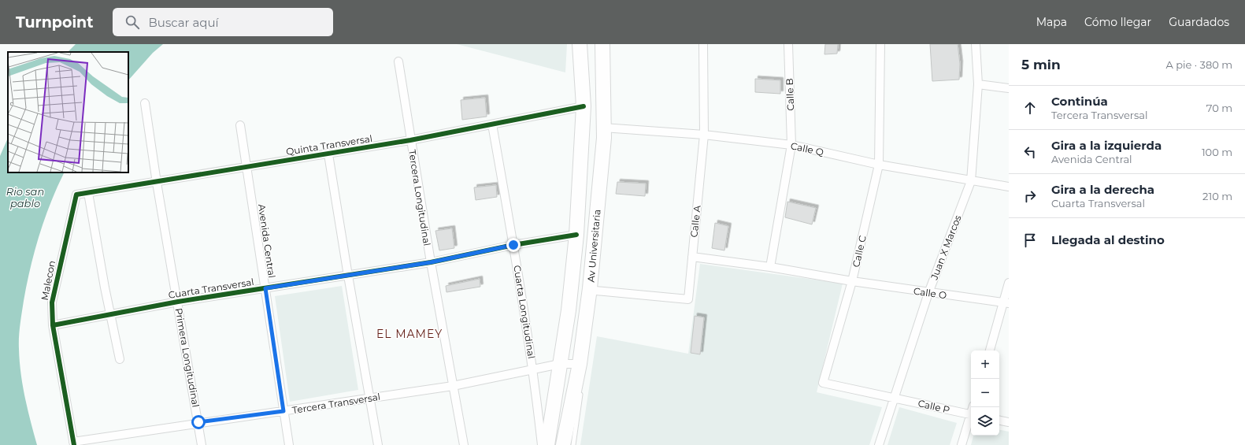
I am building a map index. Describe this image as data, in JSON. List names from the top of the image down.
{
  "streets": {
    "highway": ["Av Universitaria"],
    "street": [
      "Calle B",
      "Quinta Transversal",
      "Calle Q",
      "Tercera Longitudinal",
      "Calle A",
      "Avenida Central",
      "Juan X Marcos",
      "Calle C",
      "Malecon",
      "Cuarta Transversal",
      "Calle O",
      "Cuarta Longitudinal",
      "Primera Longitudinal",
      "Tercera Transversal",
      "Calle P"
    ]
  },
  "crossings": [
    ["Calle B", "Calle Q"],
    ["Calle B", "Calle O"],
    ["Quinta Transversal", "Tercera Longitudinal"],
    ["Quinta Transversal", "Avenida Central"],
    ["Quinta Transversal", "Av Universitaria"],
    ["Quinta Transversal", "Malecon"],
    ["Quinta Transversal", "Cuarta Longitudinal"],
    ["Quinta Transversal", "Primera Longitudinal"],
    ["Calle Q", "Calle A"],
    ["Calle Q", "Av Universitaria"],
    ["Calle Q", "Juan X Marcos"],
    ["Calle Q", "Calle C"],
    ["Tercera Longitudinal", "Cuarta Transversal"],
    ["Tercera Longitudinal", "Tercera Transversal"],
    ["Calle A", "Av Universitaria"],
    ["Calle A", "Calle O"],
    ["Avenida Central", "Cuarta Transversal"],
    ["Avenida Central", "Tercera Transversal"],
    ["Av Universitaria", "Cuarta Transversal"],
    ["Av Universitaria", "Tercera Transversal"],
    ["Juan X Marcos", "Calle C"],
    ["Juan X Marcos", "Calle O"],
    ["Juan X Marcos", "Calle P"],
    ["Calle C", "Calle O"],
    ["Calle C", "Calle P"],
    ["Malecon", "Cuarta Transversal"],
    ["Malecon", "Tercera Transversal"],
    ["Cuarta Transversal", "Cuarta Longitudinal"],
    ["Cuarta Transversal", "Primera Longitudinal"],
    ["Cuarta Longitudinal", "Tercera Transversal"],
    ["Primera Longitudinal", "Tercera Transversal"]
  ],
  "districts": ["EL MAMEY"],
  "water": ["Rio san pablo"],
  "page": {
    "header": "Turnpoint",
    "search": "Buscar aquí",
    "nav": ["Mapa", "Cómo llegar", "Guardados"],
    "heading": ["5 min", "A pie · 380 m"],
    "list": [
      ["Continúa", "Tercera Transversal", "70 m"],
      ["Gira a la izquierda", "Avenida Central", "100 m"],
      ["Gira a la derecha", "Cuarta Transversal", "210 m"],
      "Llegada al destino"
    ],
    "map_buttons": ["+", "−"]
  }
}
